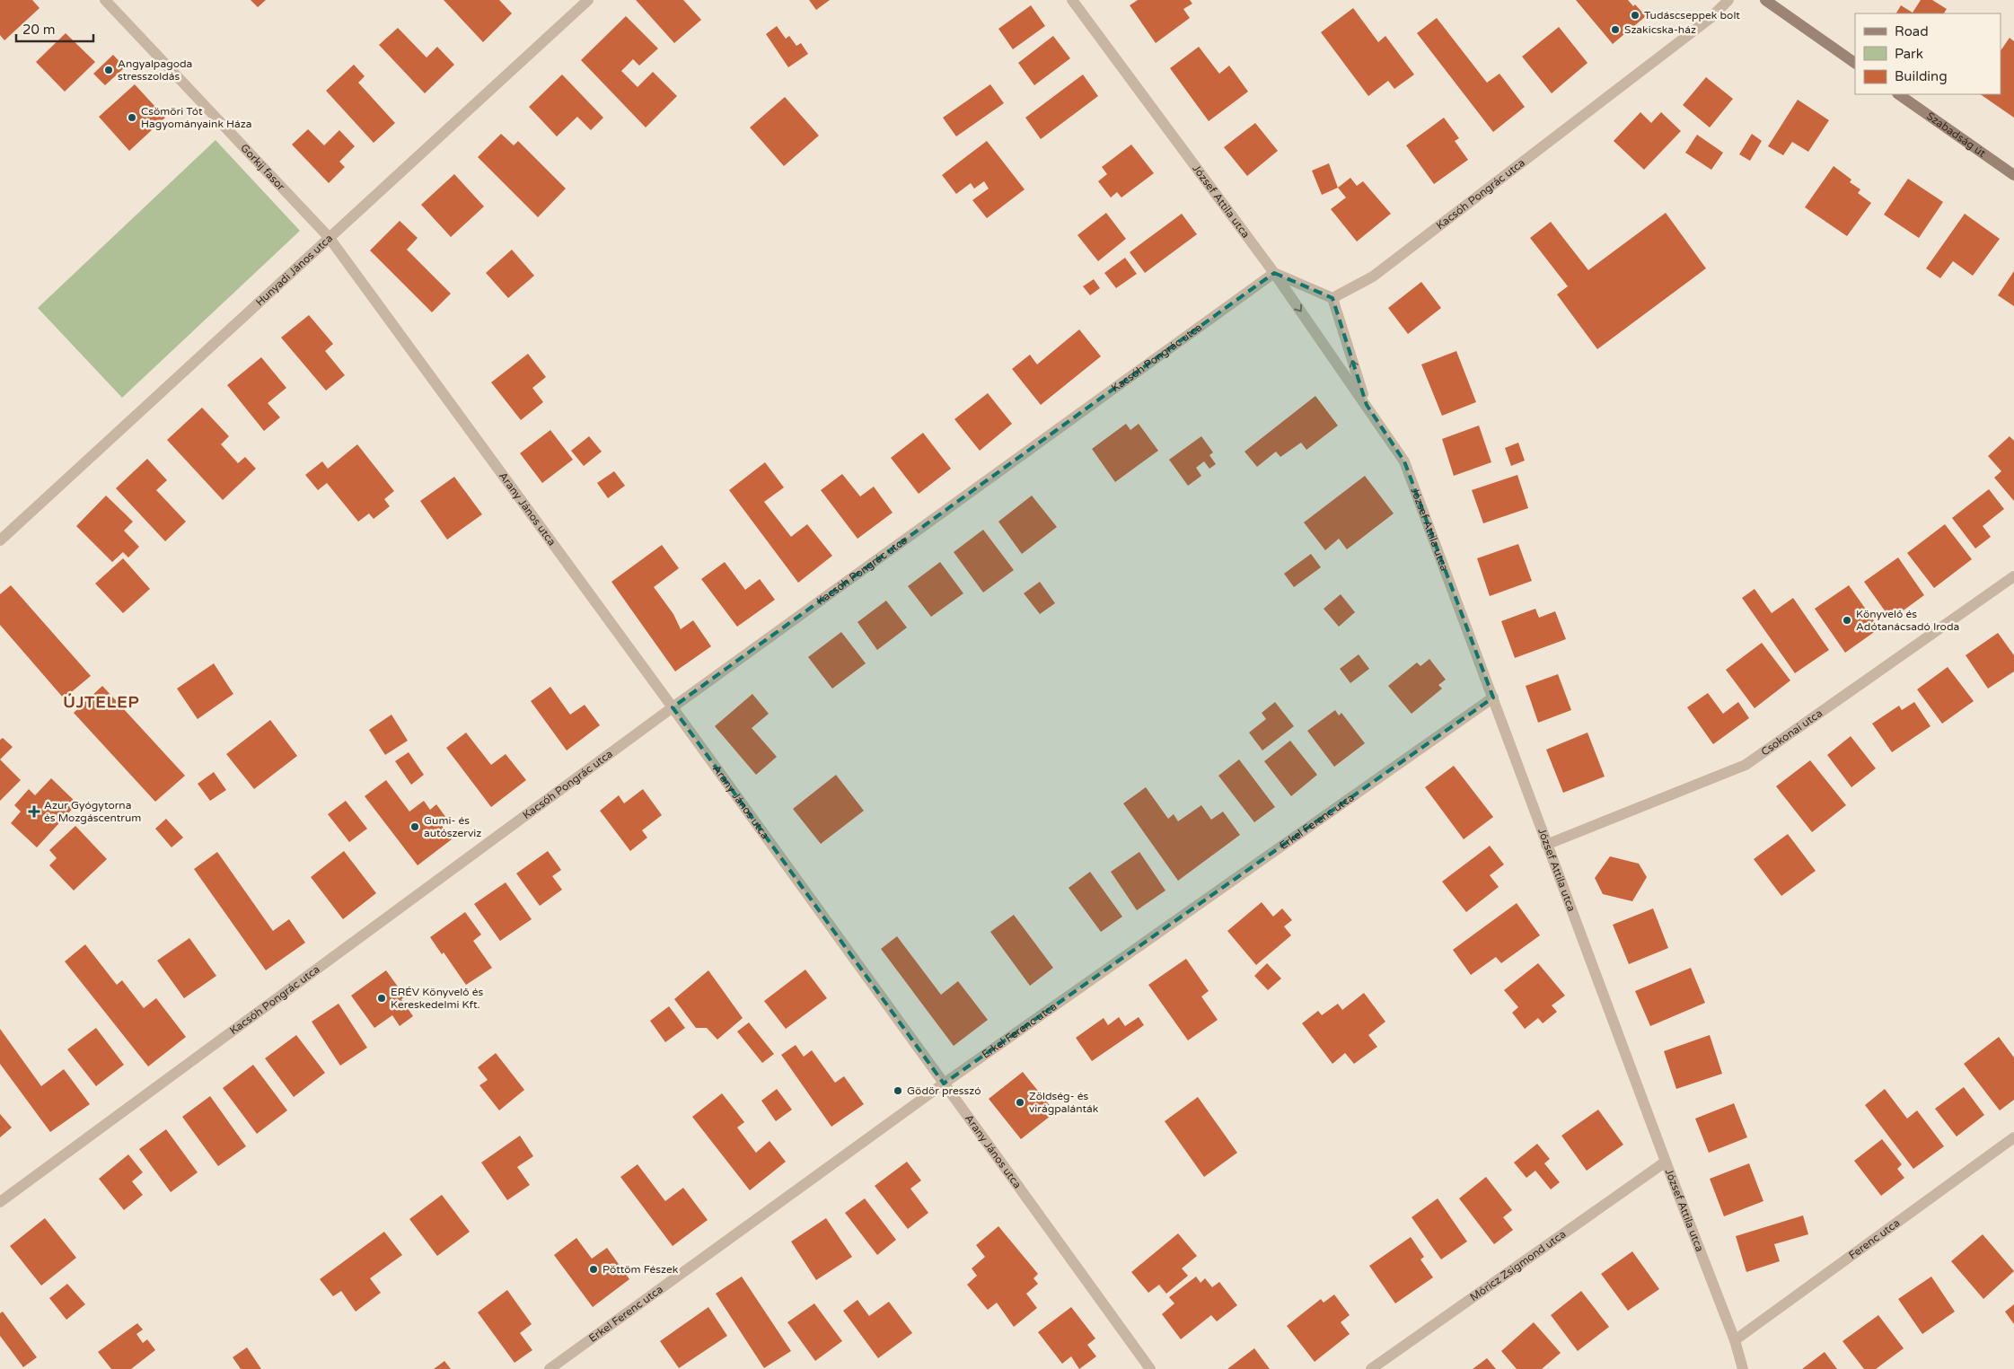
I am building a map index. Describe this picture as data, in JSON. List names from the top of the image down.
{
  "streets": {
    "street": [
      "Szabadság út",
      "Gorkij fasor",
      "Kacsóh Pongrác utca",
      "József Attila utca",
      "Hunyadi János utca",
      "Arany János utca",
      "Csokonai utca",
      "Erkel Ferenc utca",
      "Ferenc utca",
      "Móricz Zsigmond utca"
    ]
  },
  "crossings": [
    ["Gorkij fasor", "Hunyadi János utca"],
    ["Gorkij fasor", "Arany János utca"],
    ["Kacsóh Pongrác utca", "József Attila utca"],
    ["Kacsóh Pongrác utca", "Arany János utca"],
    ["József Attila utca", "Csokonai utca"],
    ["József Attila utca", "Erkel Ferenc utca"],
    ["József Attila utca", "Ferenc utca"],
    ["József Attila utca", "Móricz Zsigmond utca"],
    ["Hunyadi János utca", "Arany János utca"],
    ["Arany János utca", "Erkel Ferenc utca"]
  ],
  "districts": ["ÚJTELEP"],
  "places": {
    "other": [
      "Tudáscseppek bolt",
      "Szakicska-ház",
      "Angyalpagoda stresszoldás",
      "Csömöri Tót Hagyományaink Háza",
      "Könyvelő és Adótanácsadó Iroda",
      "Gumi- és autószerviz",
      "ERÉV Könyvelő és Kereskedelmi Kft.",
      "Gödör presszó",
      "Zöldség- és virágpalánták",
      "Pöttöm Fészek"
    ],
    "health": ["Azur Gyógytorna és Mozgáscentrum"]
  },
  "legend": ["Road", "Park", "Building"],
  "scale_bar": "20 m"
}
